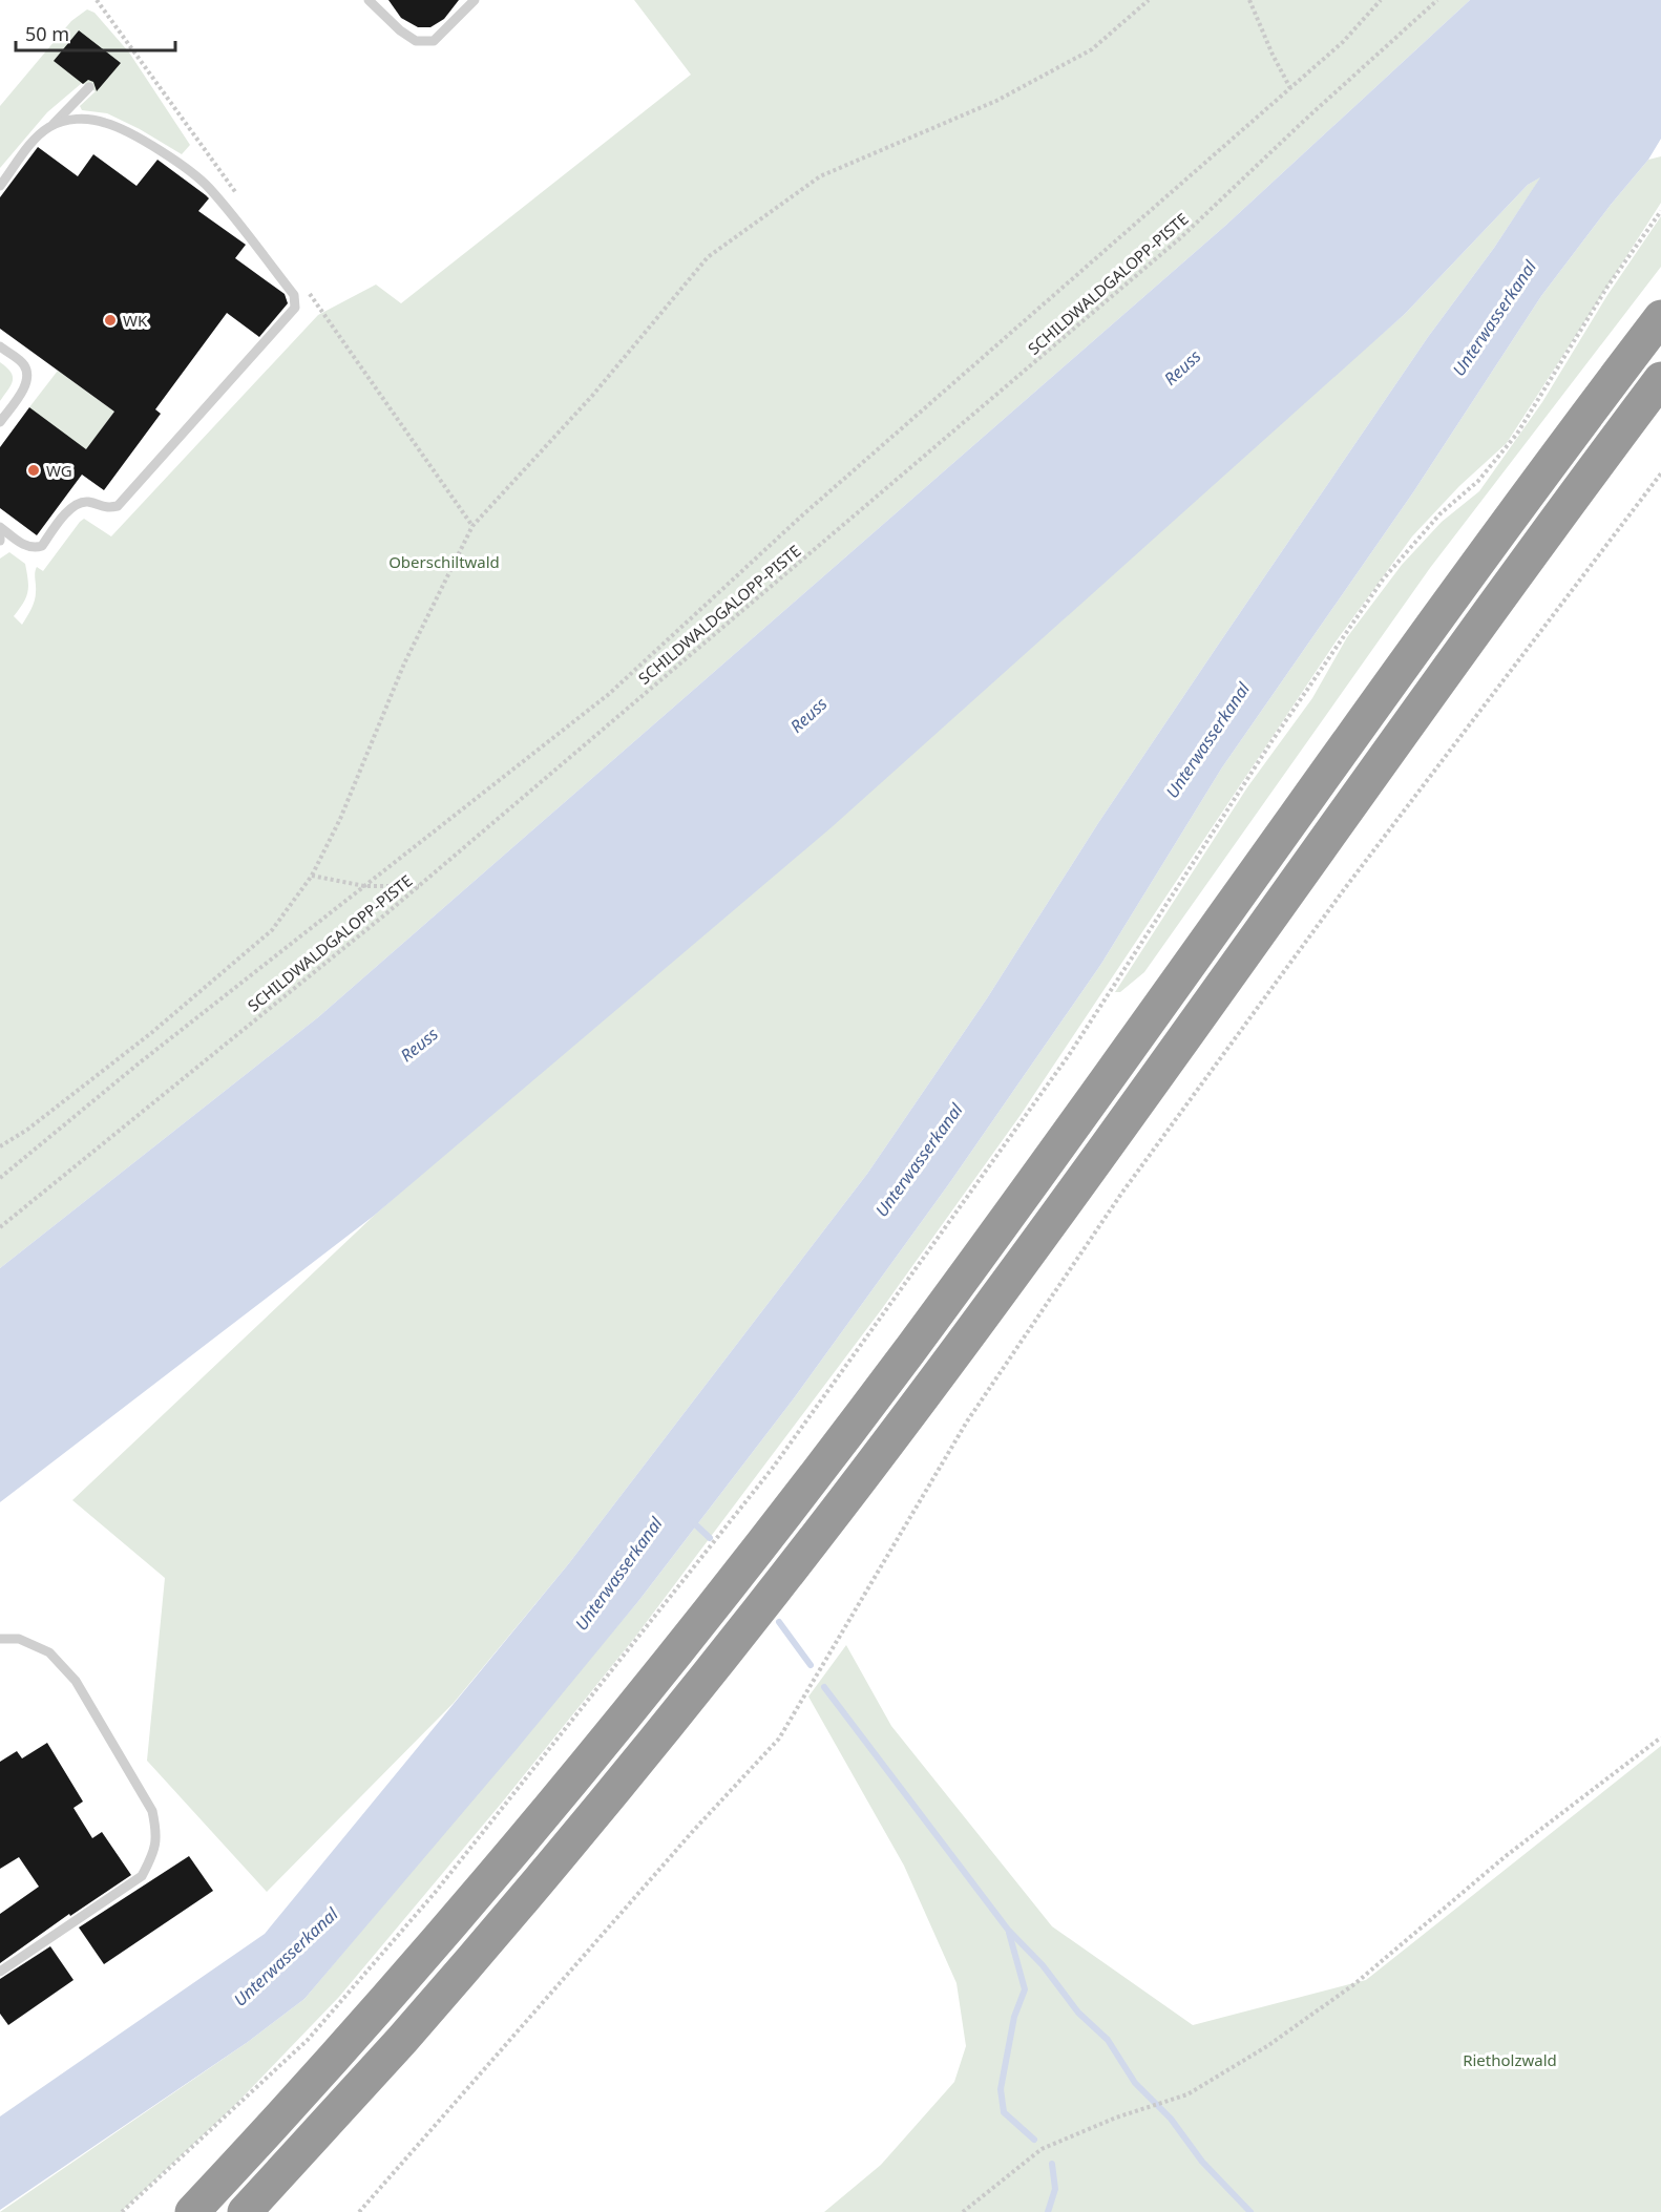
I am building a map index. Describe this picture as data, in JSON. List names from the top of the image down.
{
  "streets": {
    "path": ["SCHILDWALDGALOPP-PISTE"]
  },
  "water": ["Unterwasserkanal", "Reuss"],
  "parks": ["Oberschiltwald", "Rietholzwald"],
  "places": ["WK", "WG"],
  "scale_bar": "50 m"
}
